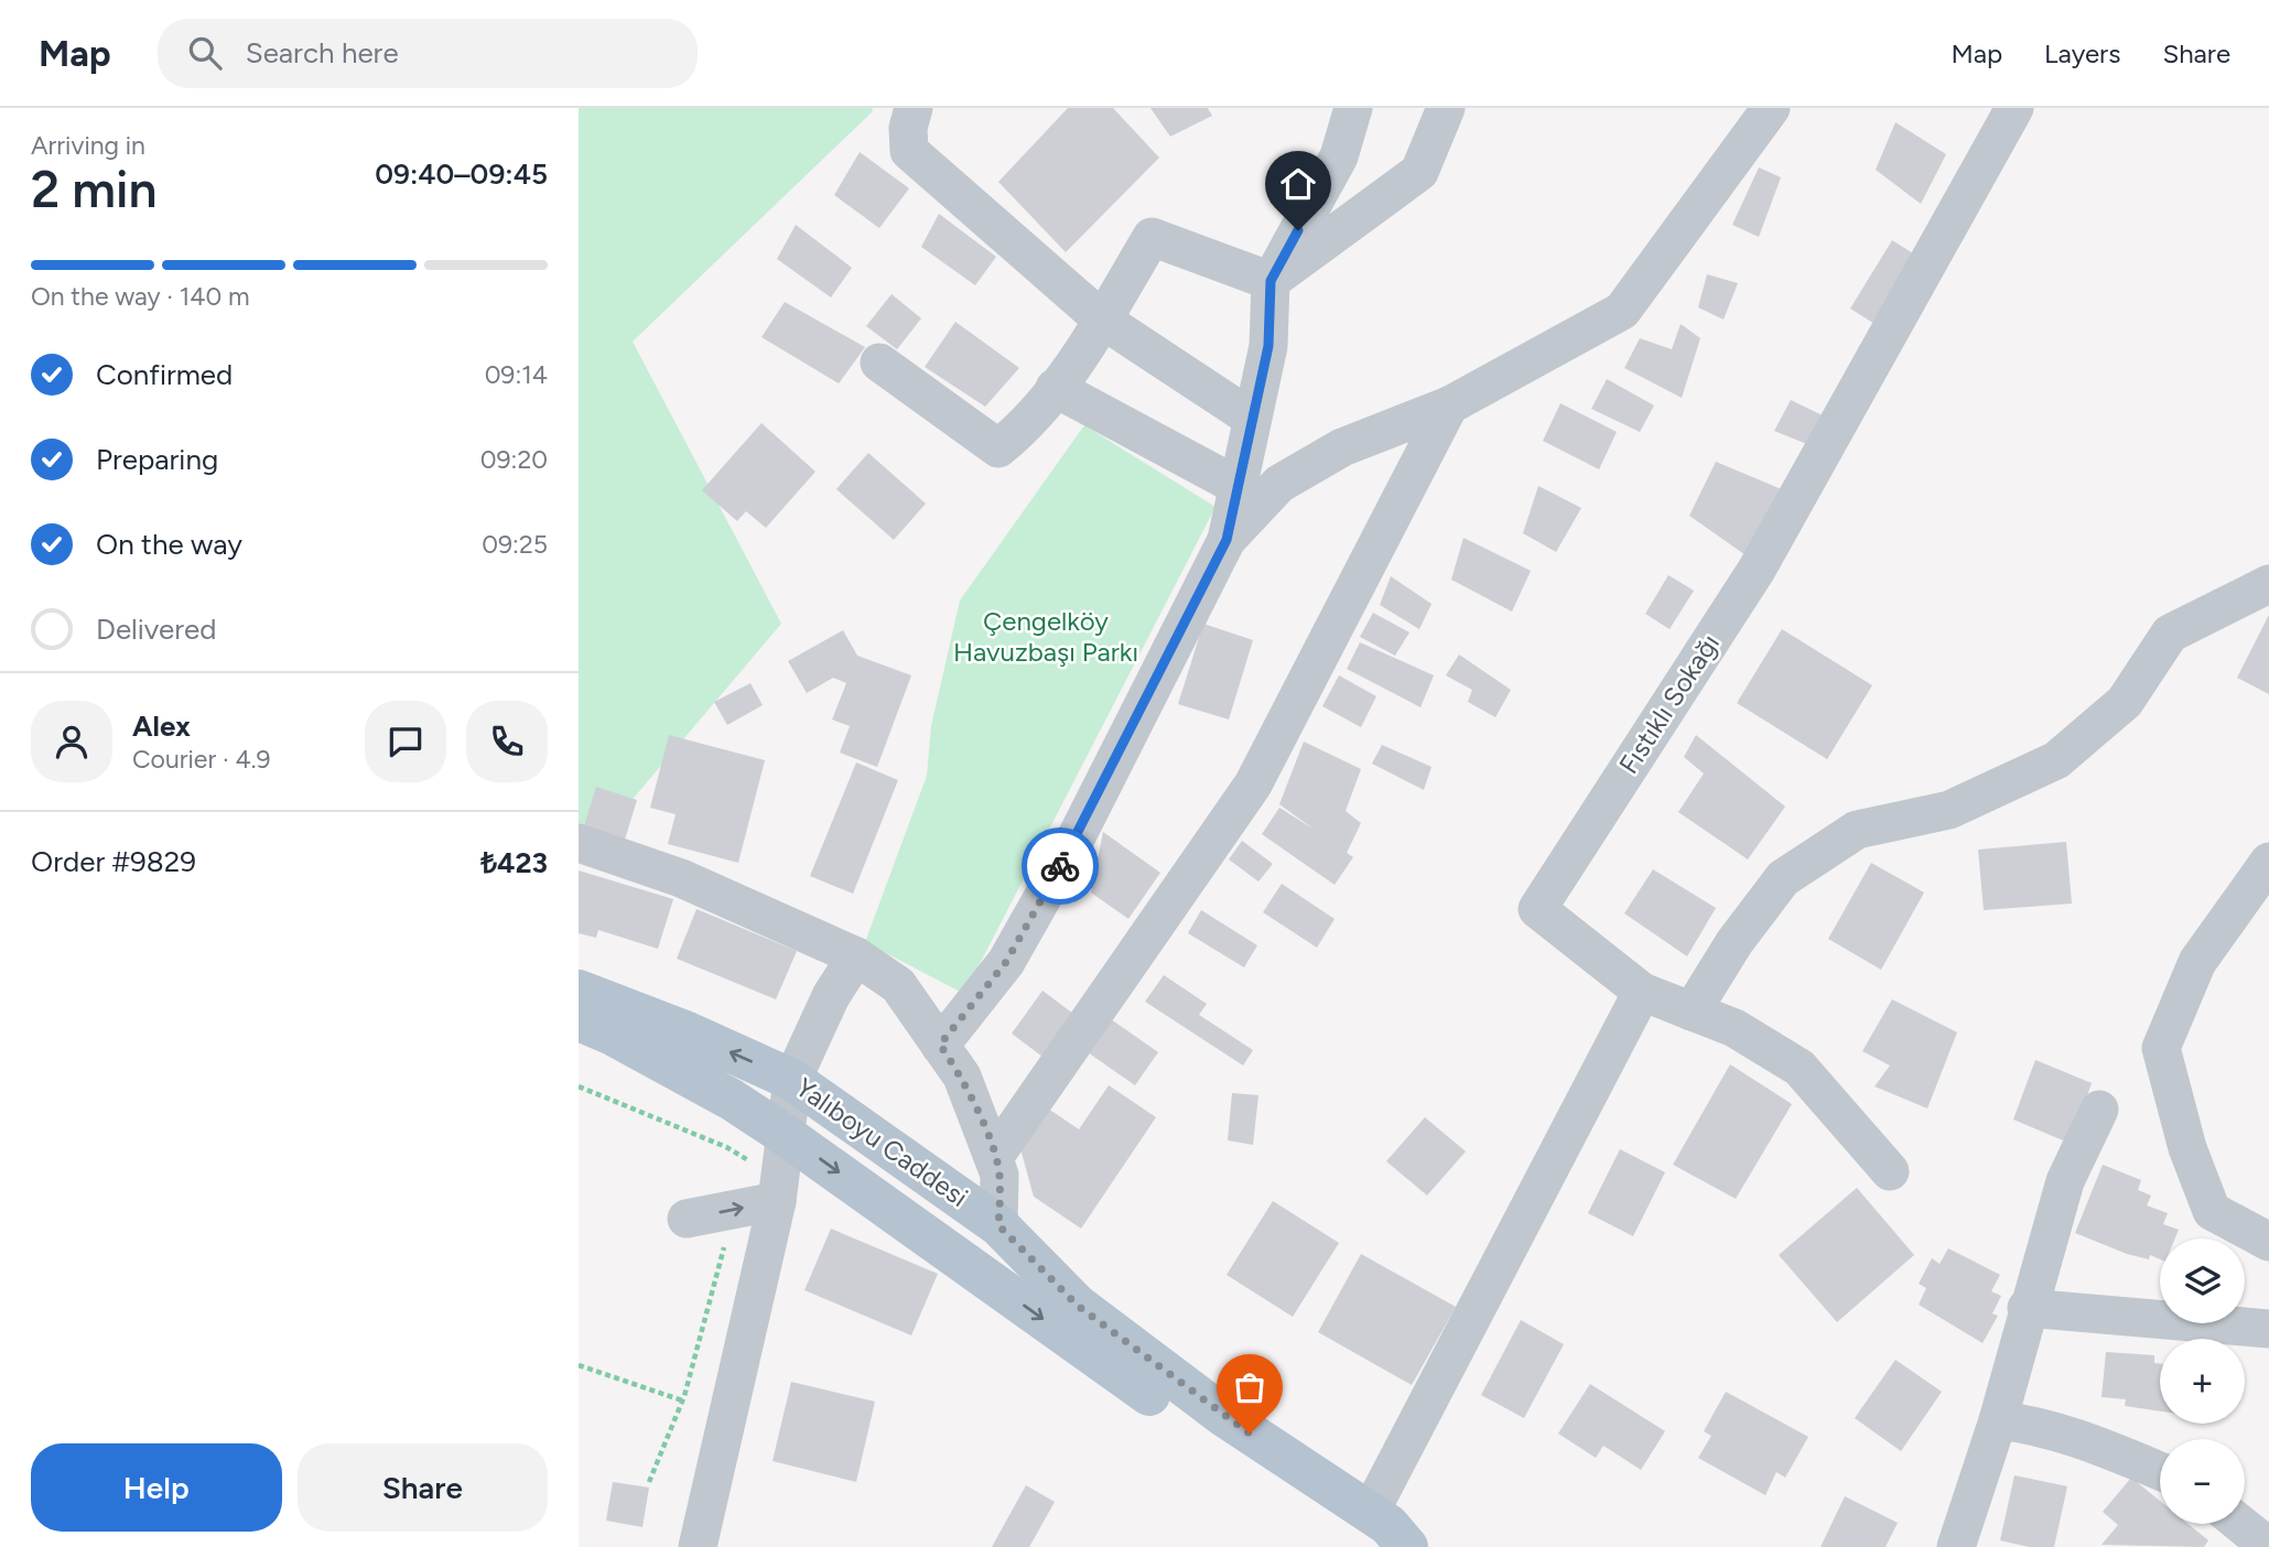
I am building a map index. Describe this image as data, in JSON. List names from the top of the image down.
{
  "streets": {
    "main road": ["Yalıboyu Caddesi"],
    "street": ["Fıstıklı Sokağı"]
  },
  "parks": ["Çengelköy Havuzbaşı Parkı"],
  "page": {
    "header": "Map",
    "search": "Search here",
    "nav": ["Map", "Layers", "Share"],
    "heading": ["2 min", "Arriving in", "09:40–09:45"],
    "panel": [
      "Alex",
      "Courier · 4.9",
      "Order #9829",
      "₺423"
    ],
    "bar": "On the way · 140 m",
    "list": [
      ["Confirmed", "09:14"],
      ["Preparing", "09:20"],
      ["On the way", "09:25"],
      "Delivered"
    ],
    "map_buttons": ["+", "−"],
    "buttons": ["Help", "Share"]
  }
}
